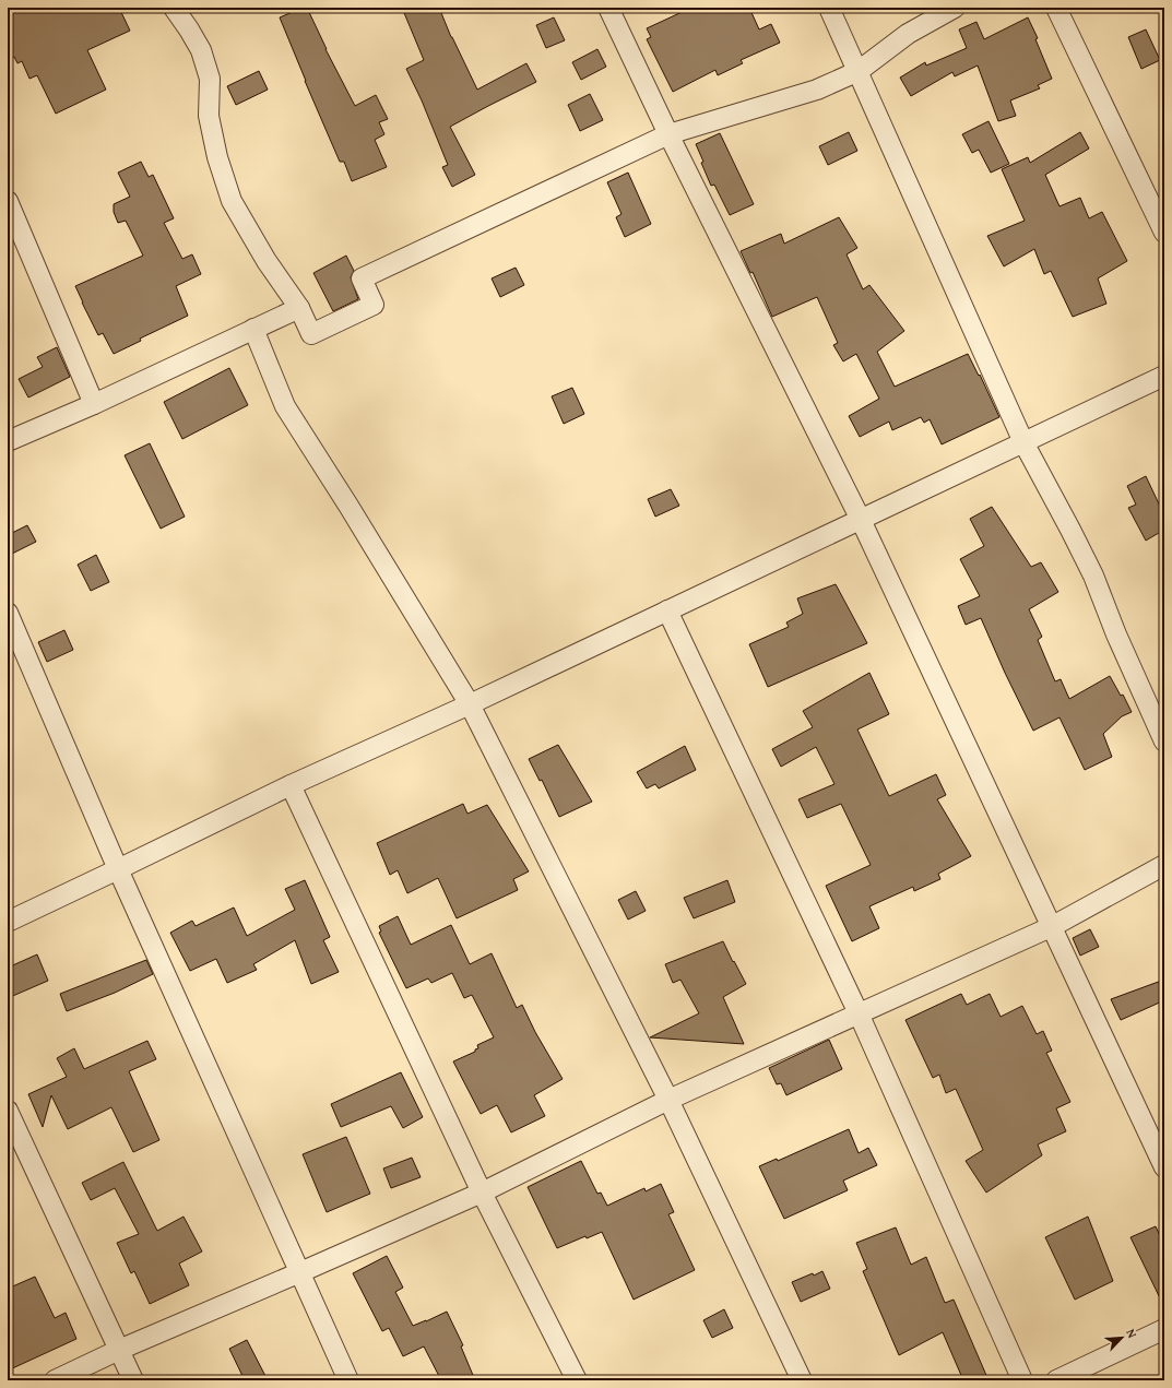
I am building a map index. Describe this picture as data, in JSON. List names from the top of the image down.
{
  "north": "top right"
}
